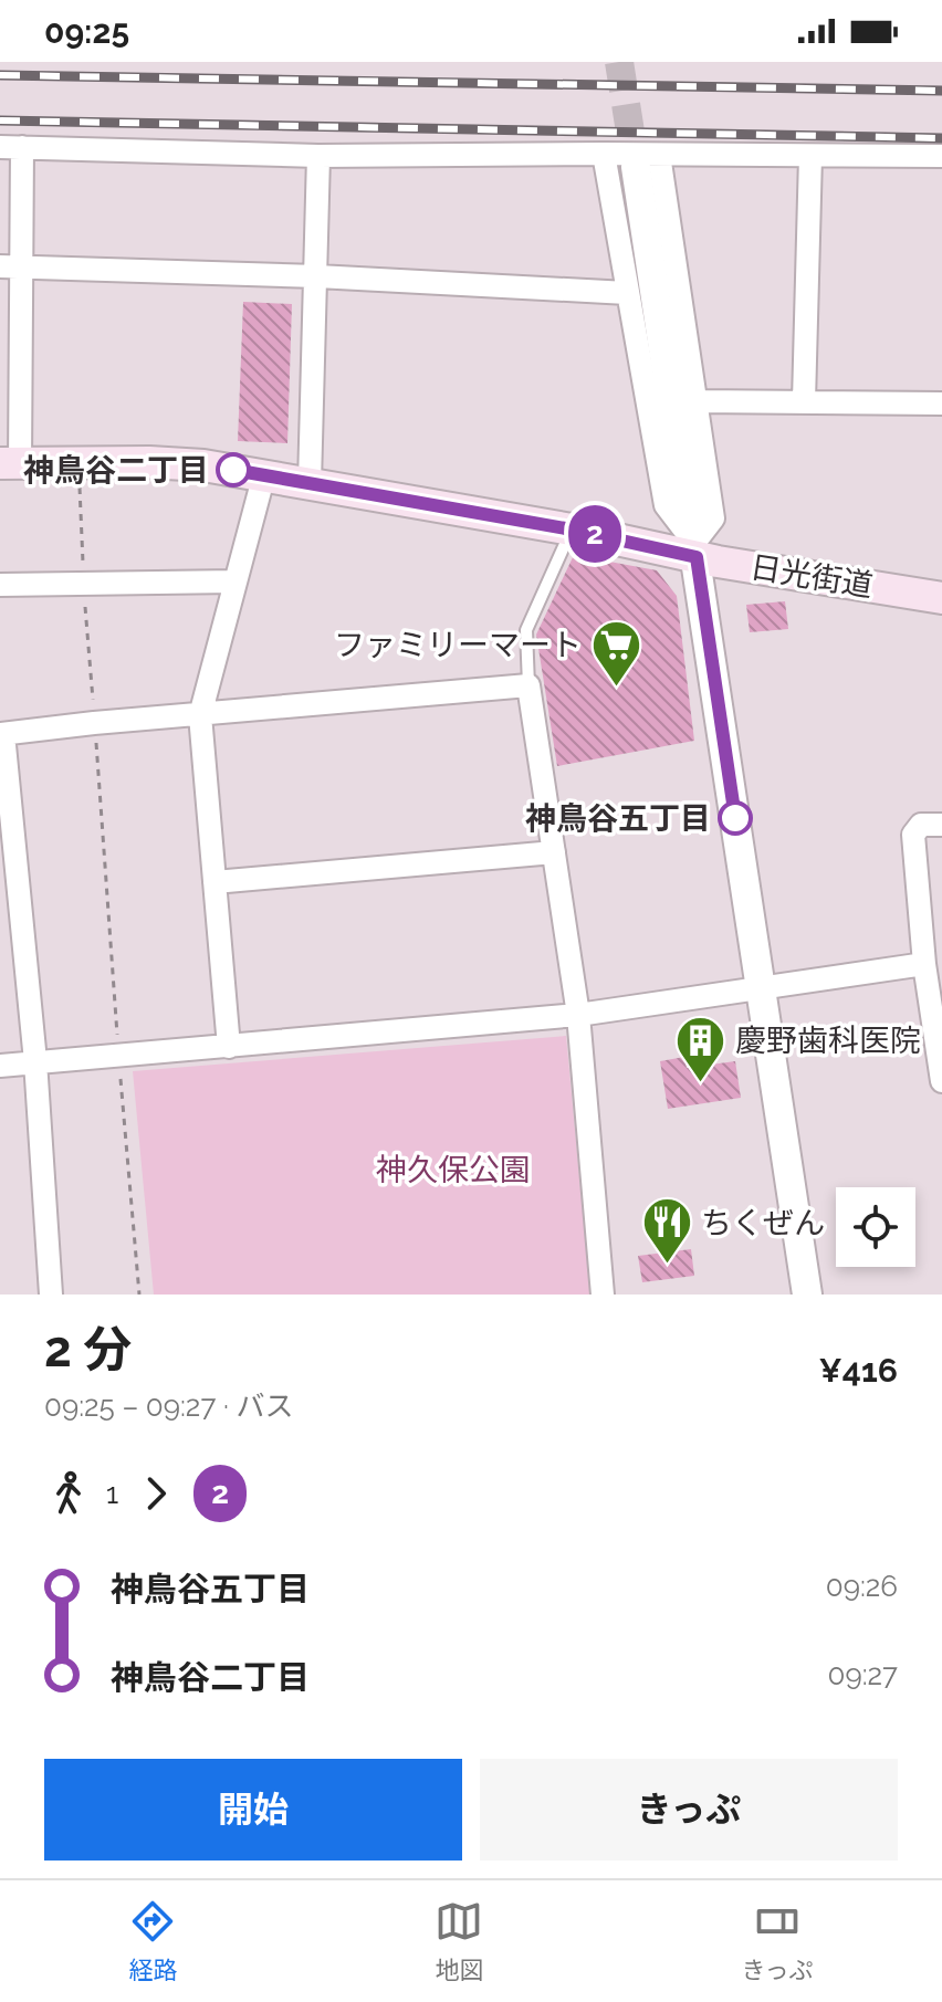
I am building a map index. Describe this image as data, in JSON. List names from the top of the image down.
{
  "streets": {
    "main road": ["日光街道"]
  },
  "parks": ["神久保公園"],
  "places": {
    "other": ["神鳥谷二丁目", "神鳥谷五丁目"],
    "supermarket": ["ファミリーマート"],
    "building": ["慶野歯科医院"],
    "restaurant": ["ちくぜん"]
  },
  "lines": ["bus line 2"],
  "page": {
    "status": "09:25",
    "on_map": "2",
    "heading": ["2 分", "09:25 – 09:27 · バス", "¥416"],
    "legs": ["1", "2"],
    "list": [
      {
        "name": "神鳥谷五丁目",
        "value": "09:26"
      },
      {
        "name": "神鳥谷二丁目",
        "value": "09:27"
      }
    ],
    "buttons": ["開始", "きっぷ"],
    "tabs": ["経路", "地図", "きっぷ"]
  }
}
